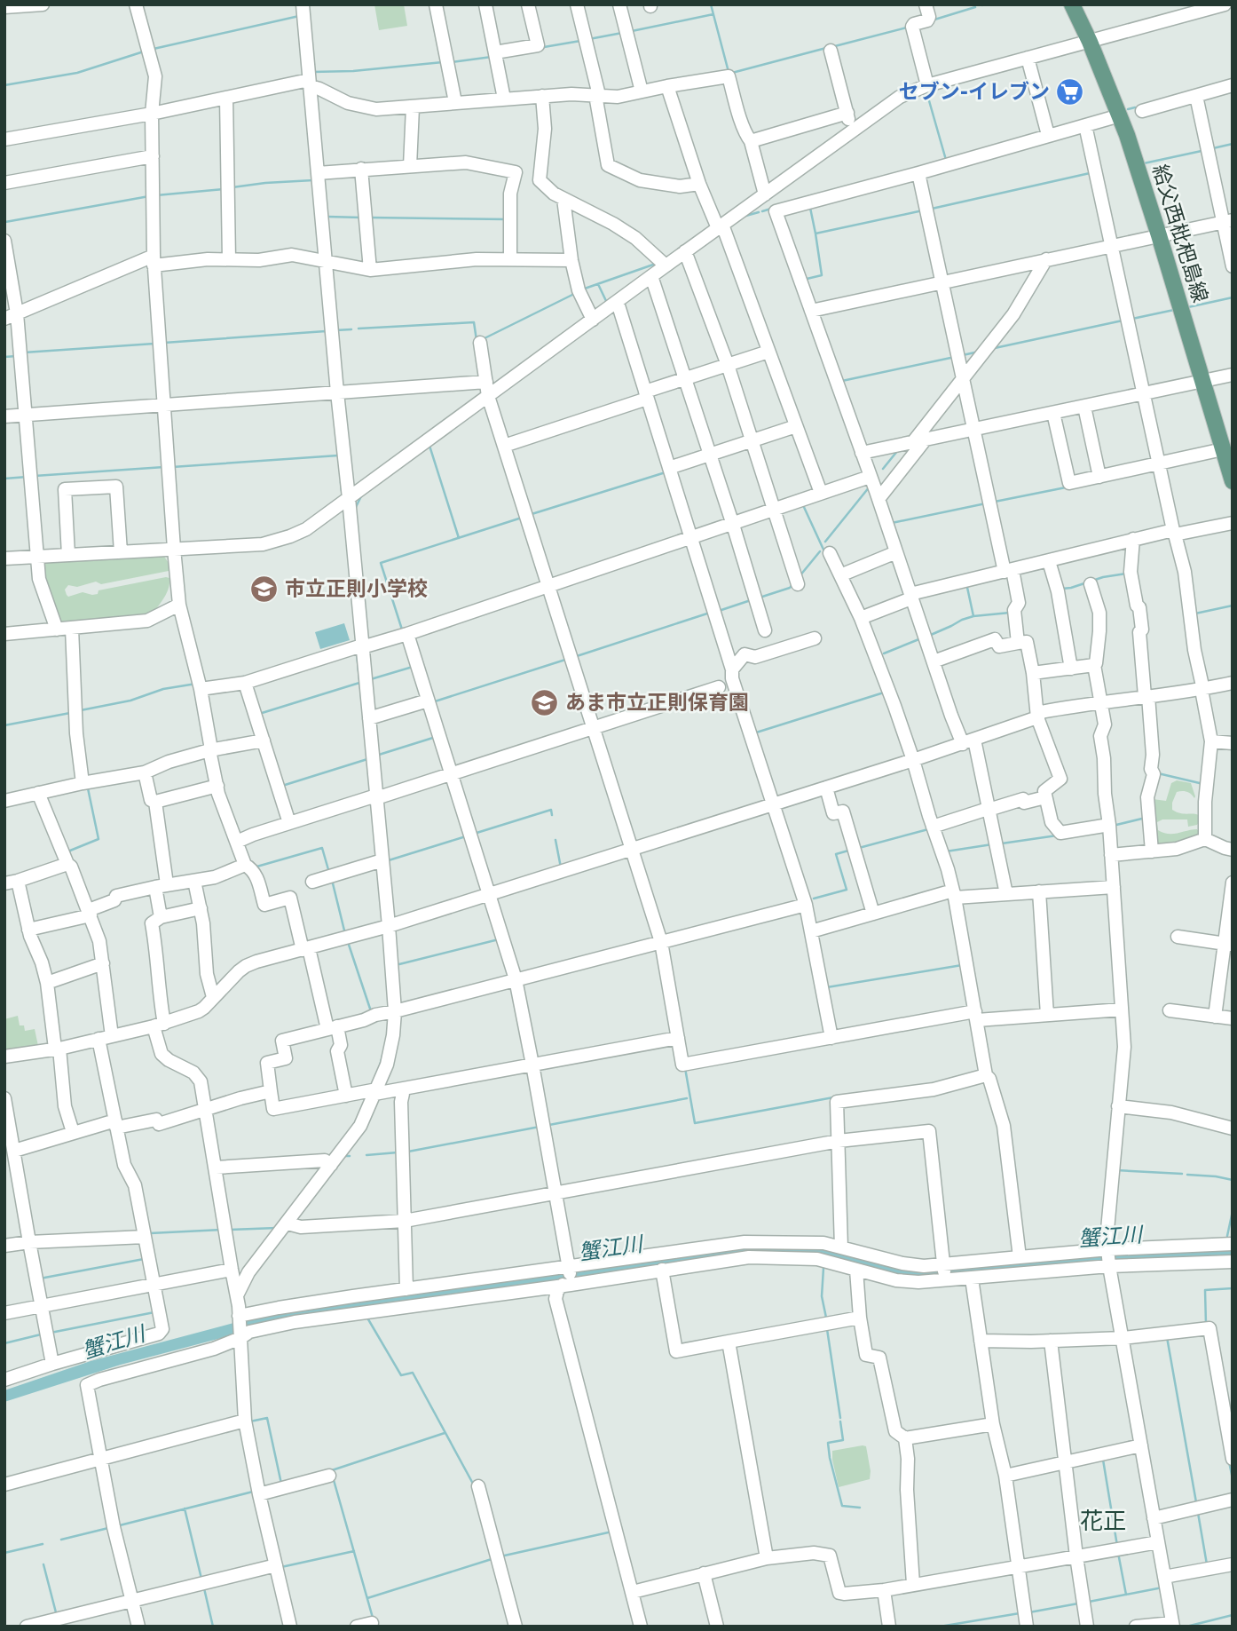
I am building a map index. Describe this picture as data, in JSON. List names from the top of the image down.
{
  "streets": {
    "main road": ["給父西枇杷島線"]
  },
  "districts": ["花正"],
  "water": ["蟹江川"],
  "places": {
    "supermarket": ["セブン-イレブン"],
    "school or university": ["市立正則小学校", "あま市立正則保育園"]
  }
}
